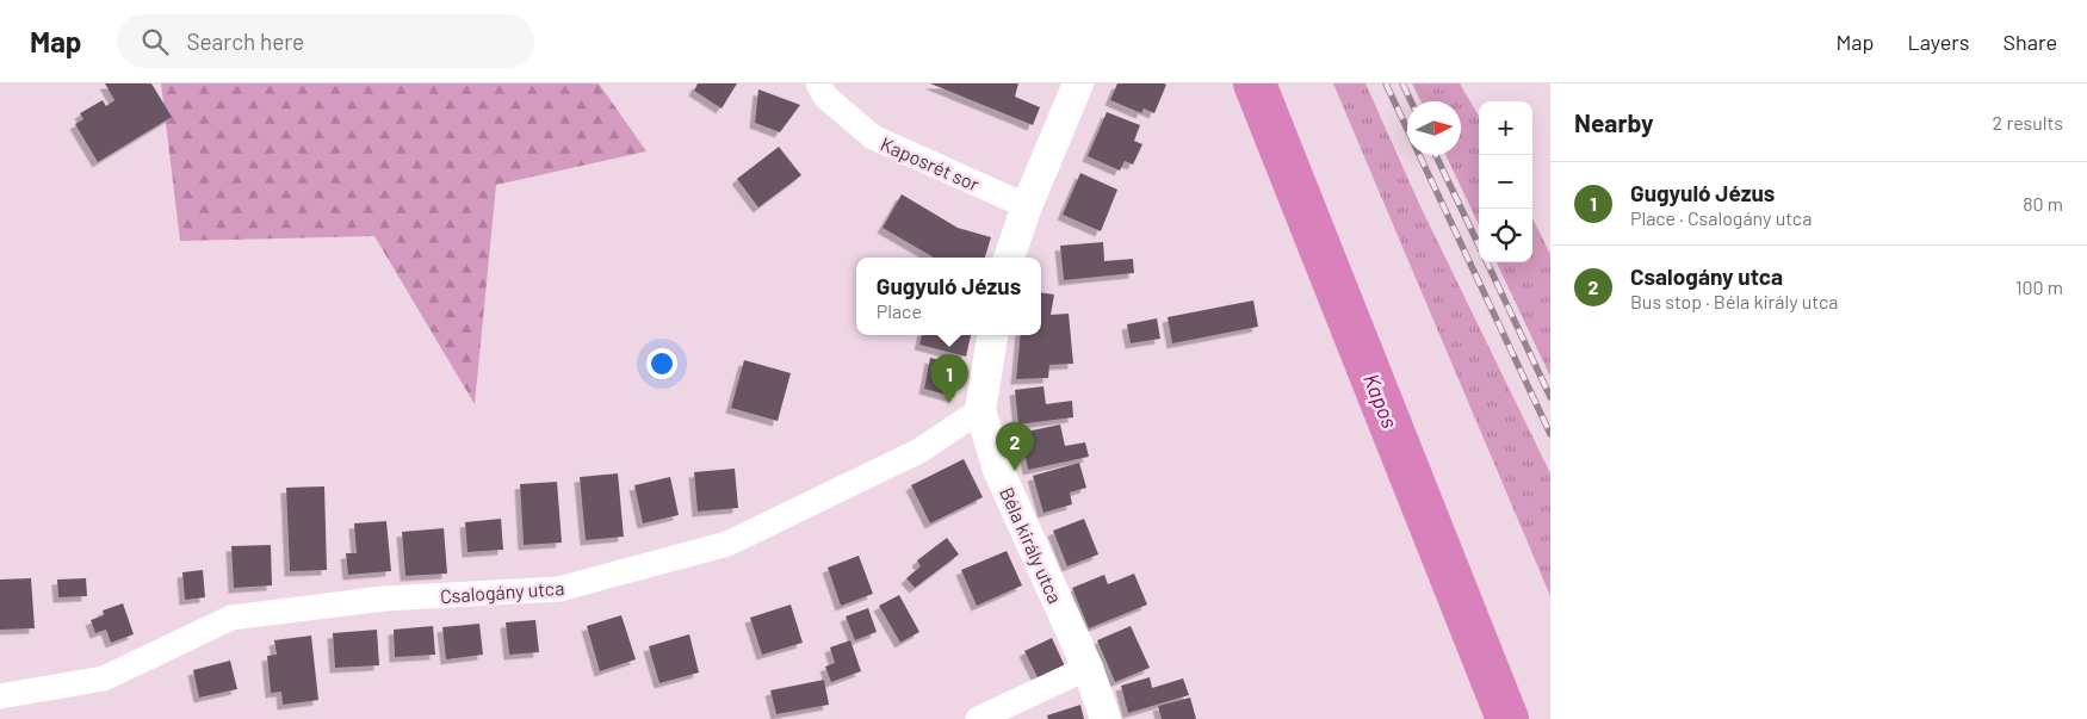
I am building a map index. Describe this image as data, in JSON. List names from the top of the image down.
{
  "streets": {
    "street": ["Kaposrét sor", "Béla király utca", "Csalogány utca"]
  },
  "crossings": [
    ["Béla király utca", "Csalogány utca"]
  ],
  "water": ["Kapos"],
  "north": "right",
  "page": {
    "header": "Map",
    "search": "Search here",
    "nav": ["Map", "Layers", "Share"],
    "heading": ["Nearby", "2 results"],
    "map_buttons": ["+", "−"],
    "list": [
      {
        "mark": "1",
        "name": "Gugyuló Jézus",
        "note": "Place · Csalogány utca",
        "value": "80 m"
      },
      {
        "mark": "2",
        "name": "Csalogány utca",
        "note": "Bus stop · Béla király utca",
        "value": "100 m"
      }
    ],
    "popup": ["Gugyuló Jézus", "Place"],
    "pins": ["1", "2"]
  }
}
